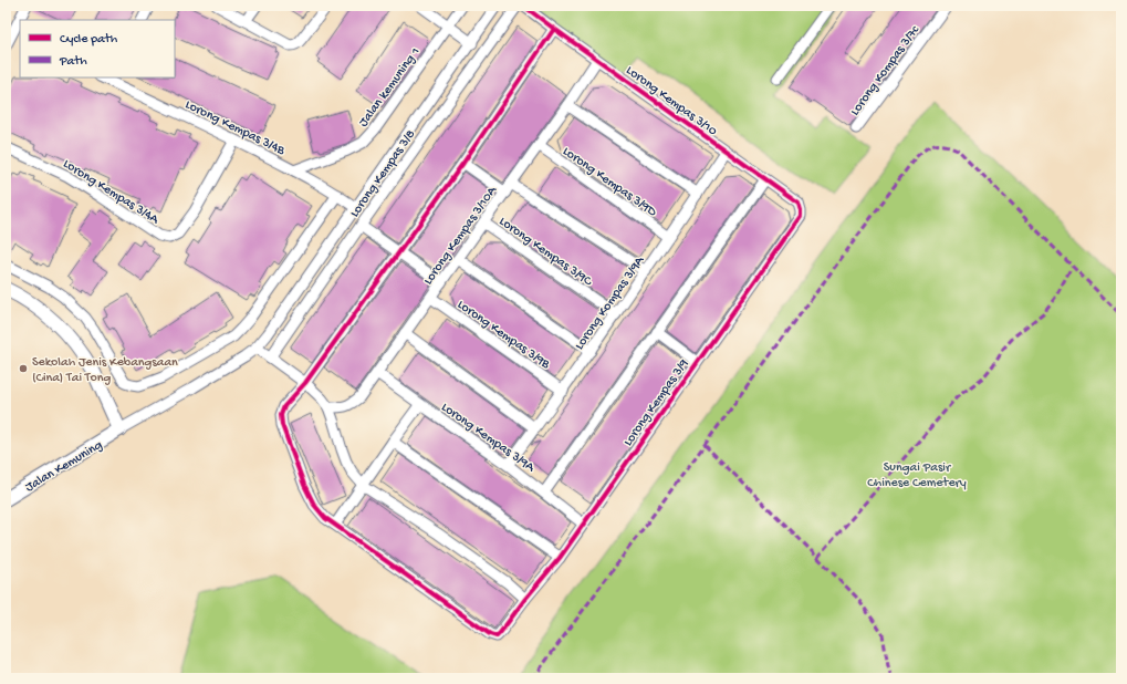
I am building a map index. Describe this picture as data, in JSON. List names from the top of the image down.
{
  "streets": {
    "street": [
      "Lorong Kompas 3/7c",
      "Jalan kemuning 1",
      "Lorong Kempas 3/10",
      "Lorong Kempas 3/4B",
      "Lorong Kempas 3/8",
      "Lorong Kempas 3/9D",
      "Lorong Kempas 3/4A",
      "Lorong Kempas 3/10A",
      "Lorong Kempas 3/9C",
      "Lorong Kompas 3/9A",
      "Lorong Kempas 3/9B",
      "Lorong Kempas 3/9",
      "Lorong Kempas 3/9A",
      "Jalan Kemuning"
    ]
  },
  "crossings": [
    ["Jalan kemuning 1", "Lorong Kempas 3/4B"],
    ["Lorong Kempas 3/10", "Lorong Kempas 3/10A"],
    ["Lorong Kempas 3/10", "Lorong Kompas 3/9A"],
    ["Lorong Kempas 3/10", "Lorong Kempas 3/9"],
    ["Lorong Kempas 3/4B", "Lorong Kempas 3/4A"],
    ["Lorong Kempas 3/9D", "Lorong Kempas 3/10A"],
    ["Lorong Kempas 3/9D", "Lorong Kompas 3/9A"],
    ["Lorong Kempas 3/10A", "Lorong Kempas 3/9C"],
    ["Lorong Kempas 3/10A", "Lorong Kempas 3/9B"],
    ["Lorong Kempas 3/10A", "Lorong Kempas 3/9A"],
    ["Lorong Kempas 3/9C", "Lorong Kompas 3/9A"],
    ["Lorong Kompas 3/9A", "Lorong Kempas 3/9B"],
    ["Lorong Kompas 3/9A", "Lorong Kempas 3/9A"],
    ["Lorong Kempas 3/9", "Lorong Kempas 3/9A"]
  ],
  "parks": ["Sungai Pasir Chinese Cemetery"],
  "places": ["Sekolah Jenis Kebangsaan (Cina) Tai Tong"],
  "legend": ["Cycle path", "Path"]
}
